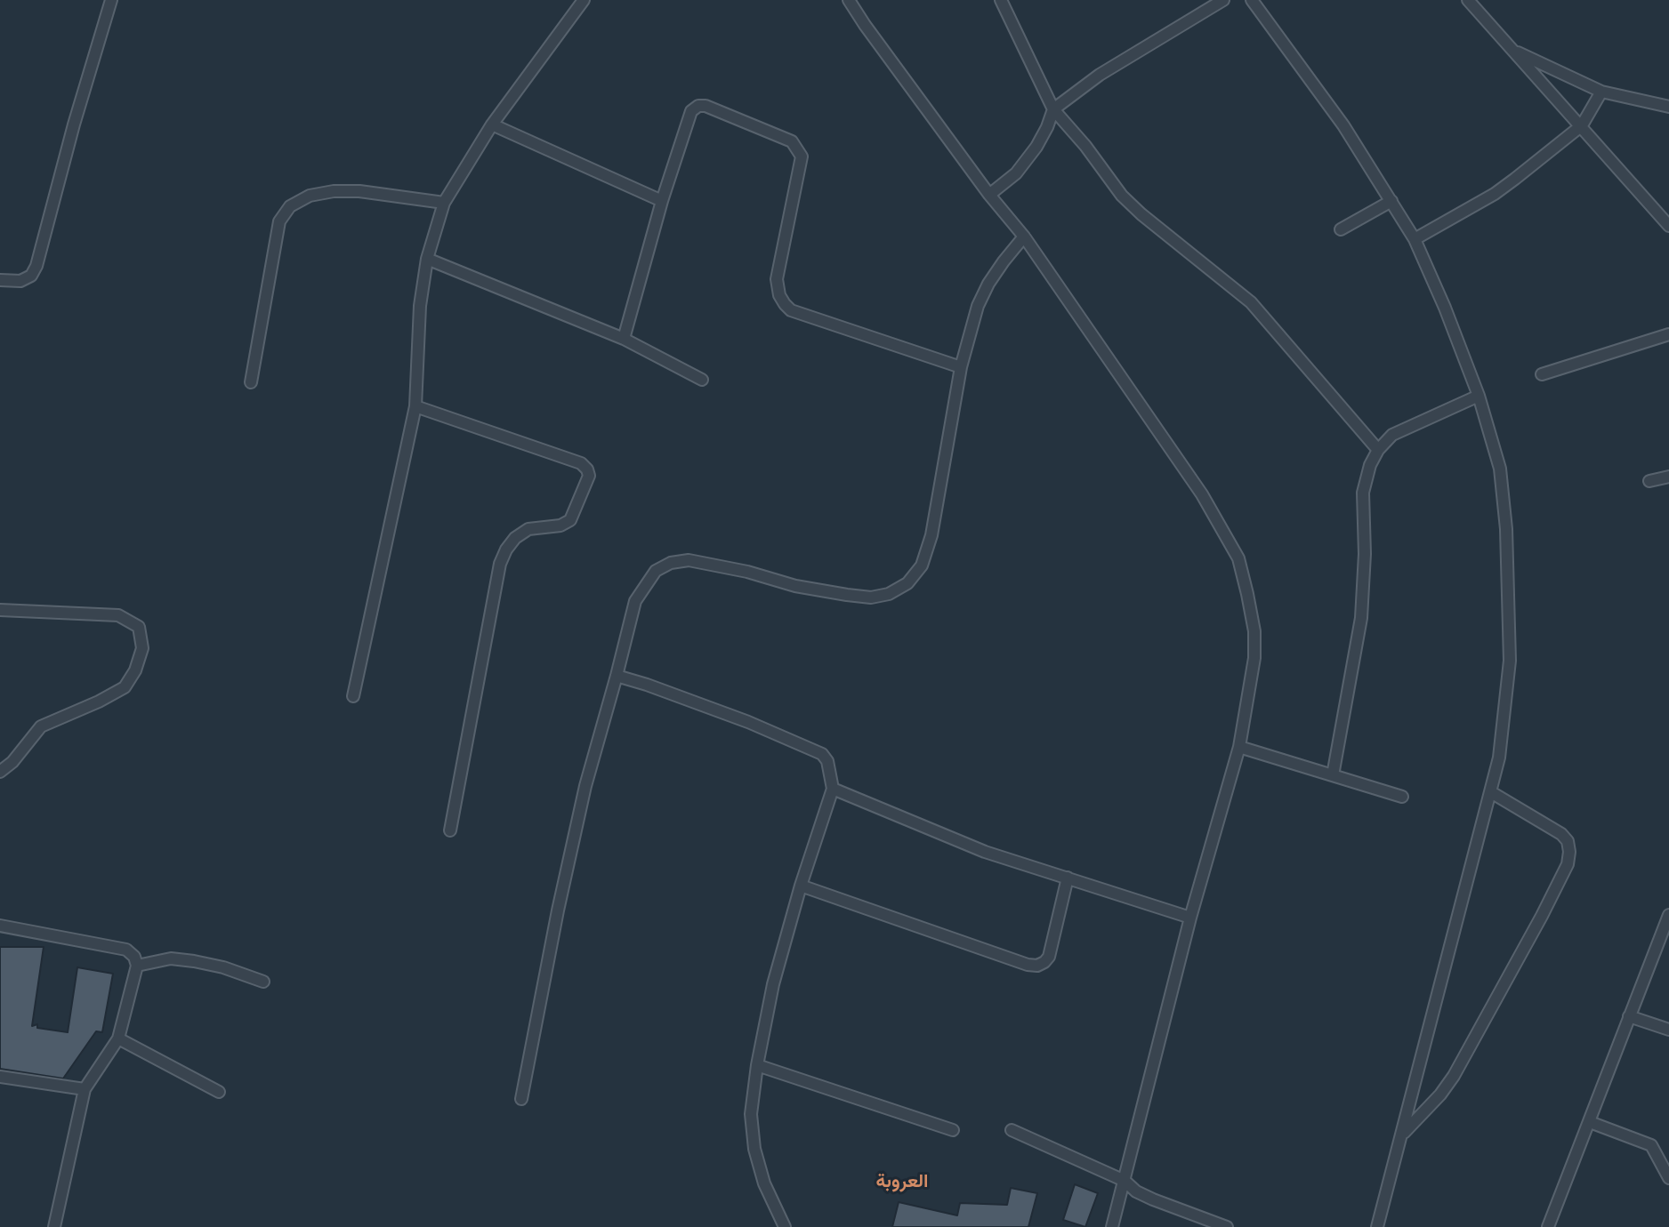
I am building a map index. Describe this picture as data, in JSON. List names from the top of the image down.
{
  "districts": ["العروبة"]
}
